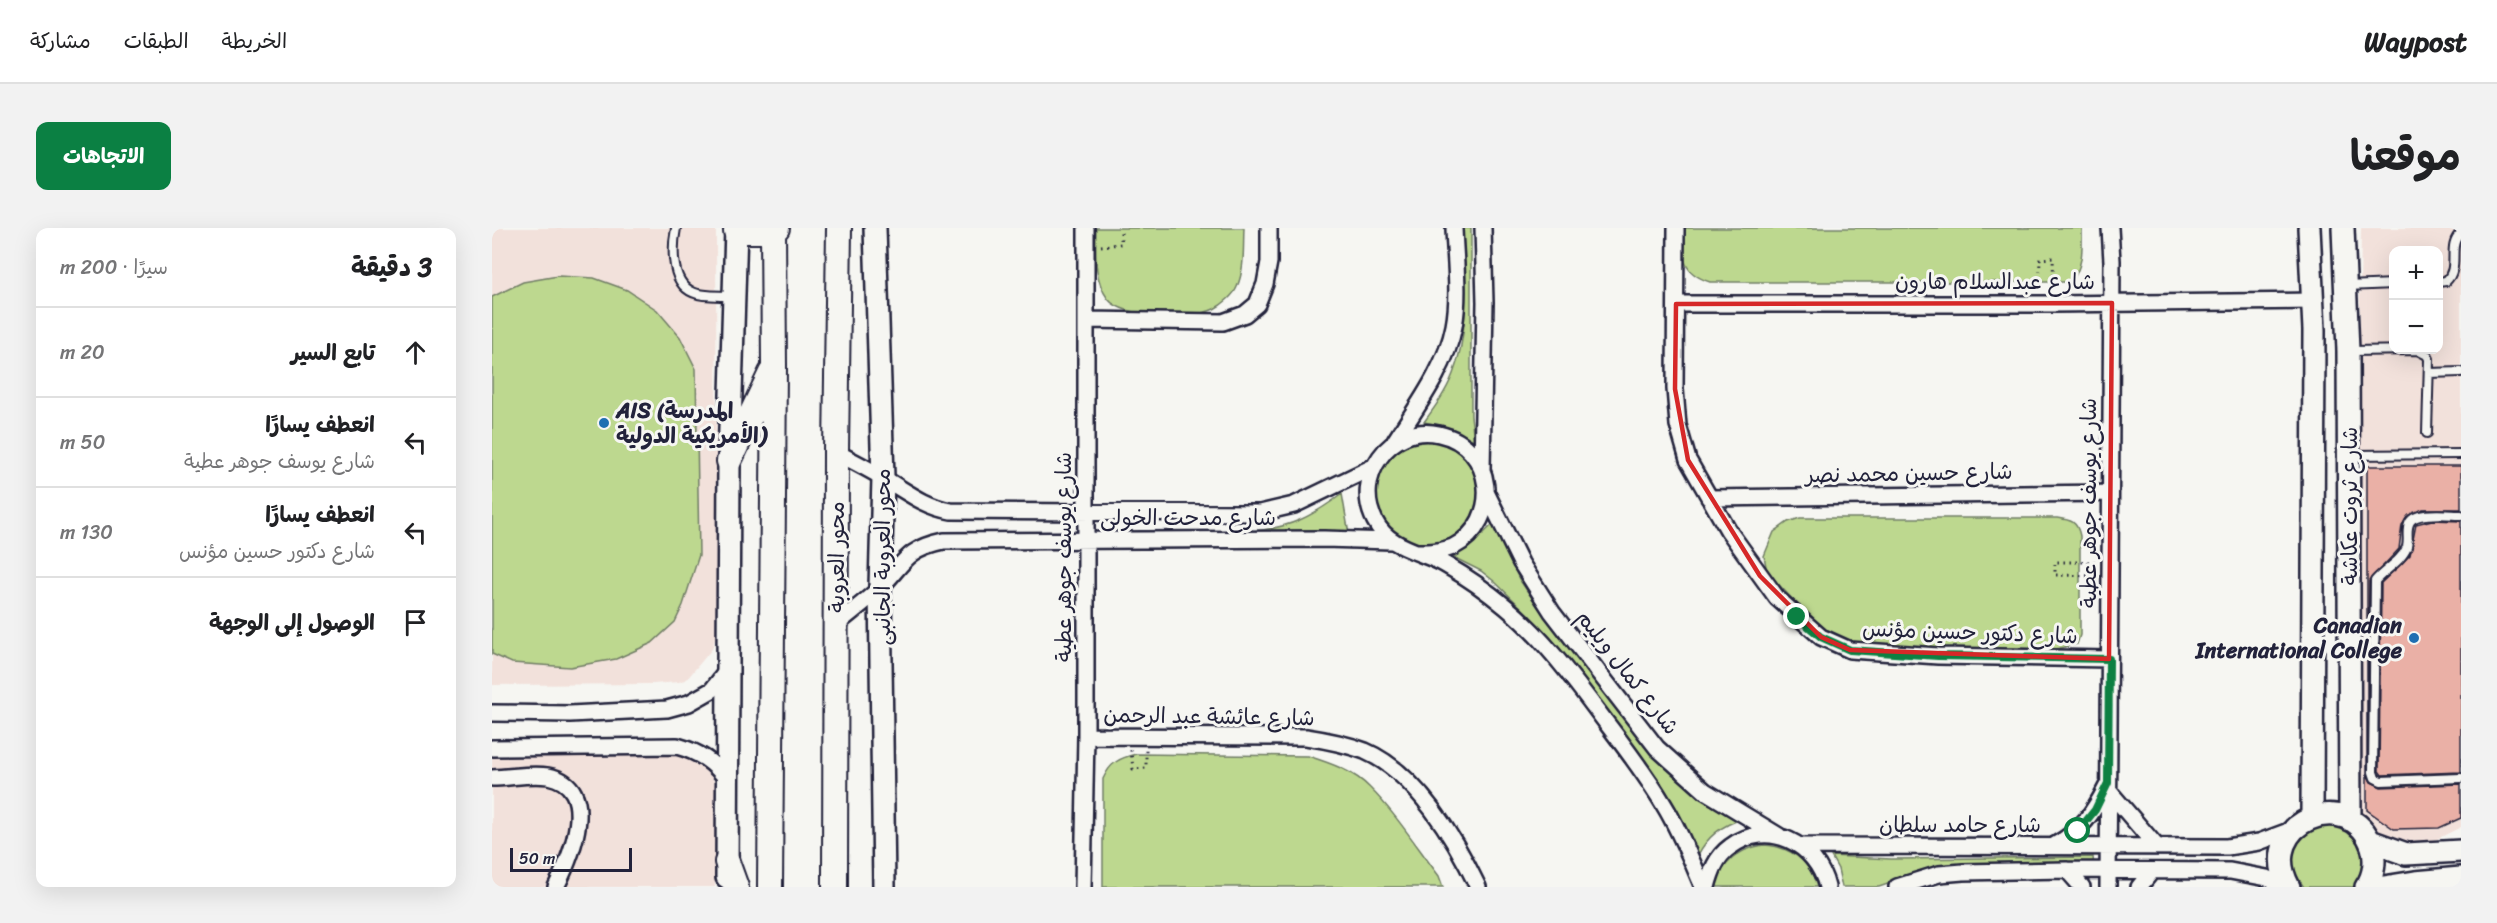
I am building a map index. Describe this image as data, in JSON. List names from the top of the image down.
{
  "streets": {
    "main road": ["محور العروبة"],
    "street": [
      "شارع عبدالسلام هارون",
      "شارع حسين محمد نصر",
      "شارع يوسف جوهر عطية",
      "شارع ثروت عكاشة",
      "شارع مدحت الخولى",
      "محور العروبة الجانبى",
      "شارع دكتور حسين مؤنس",
      "شارع كمال ويليم",
      "شارع عائشة عبد الرحمن",
      "شارع حامد سلطان"
    ]
  },
  "crossings": [
    ["شارع عبدالسلام هارون", "شارع يوسف جوهر عطية"],
    ["شارع عبدالسلام هارون", "شارع ثروت عكاشة"],
    ["شارع عبدالسلام هارون", "شارع دكتور حسين مؤنس"],
    ["شارع حسين محمد نصر", "شارع يوسف جوهر عطية"],
    ["شارع حسين محمد نصر", "شارع دكتور حسين مؤنس"],
    ["شارع يوسف جوهر عطية", "شارع مدحت الخولى"],
    ["شارع يوسف جوهر عطية", "شارع دكتور حسين مؤنس"],
    ["شارع يوسف جوهر عطية", "شارع عائشة عبد الرحمن"],
    ["شارع يوسف جوهر عطية", "شارع حامد سلطان"],
    ["شارع مدحت الخولى", "محور العروبة"],
    ["شارع مدحت الخولى", "محور العروبة الجانبى"],
    ["شارع مدحت الخولى", "شارع كمال ويليم"],
    ["شارع كمال ويليم", "شارع حامد سلطان"]
  ],
  "places": ["AIS (المدرسة الأمريكية الدولية)", "Canadian International College"],
  "scale_bar": "50 m",
  "page": {
    "header": "Waypost",
    "nav": ["الخريطة", "الطبقات", "مشاركة"],
    "title": "موقعنا",
    "buttons": "الاتجاهات",
    "heading": ["3 دقيقة", "سيرًا · 200 m"],
    "map_buttons": ["+", "−"],
    "list": [
      ["تابع السير", "20 m"],
      ["انعطف يسارًا", "شارع يوسف جوهر عطية", "50 m"],
      ["انعطف يسارًا", "شارع دكتور حسين مؤنس", "130 m"],
      "الوصول إلى الوجهة"
    ],
    "scale": "50 m"
  }
}
